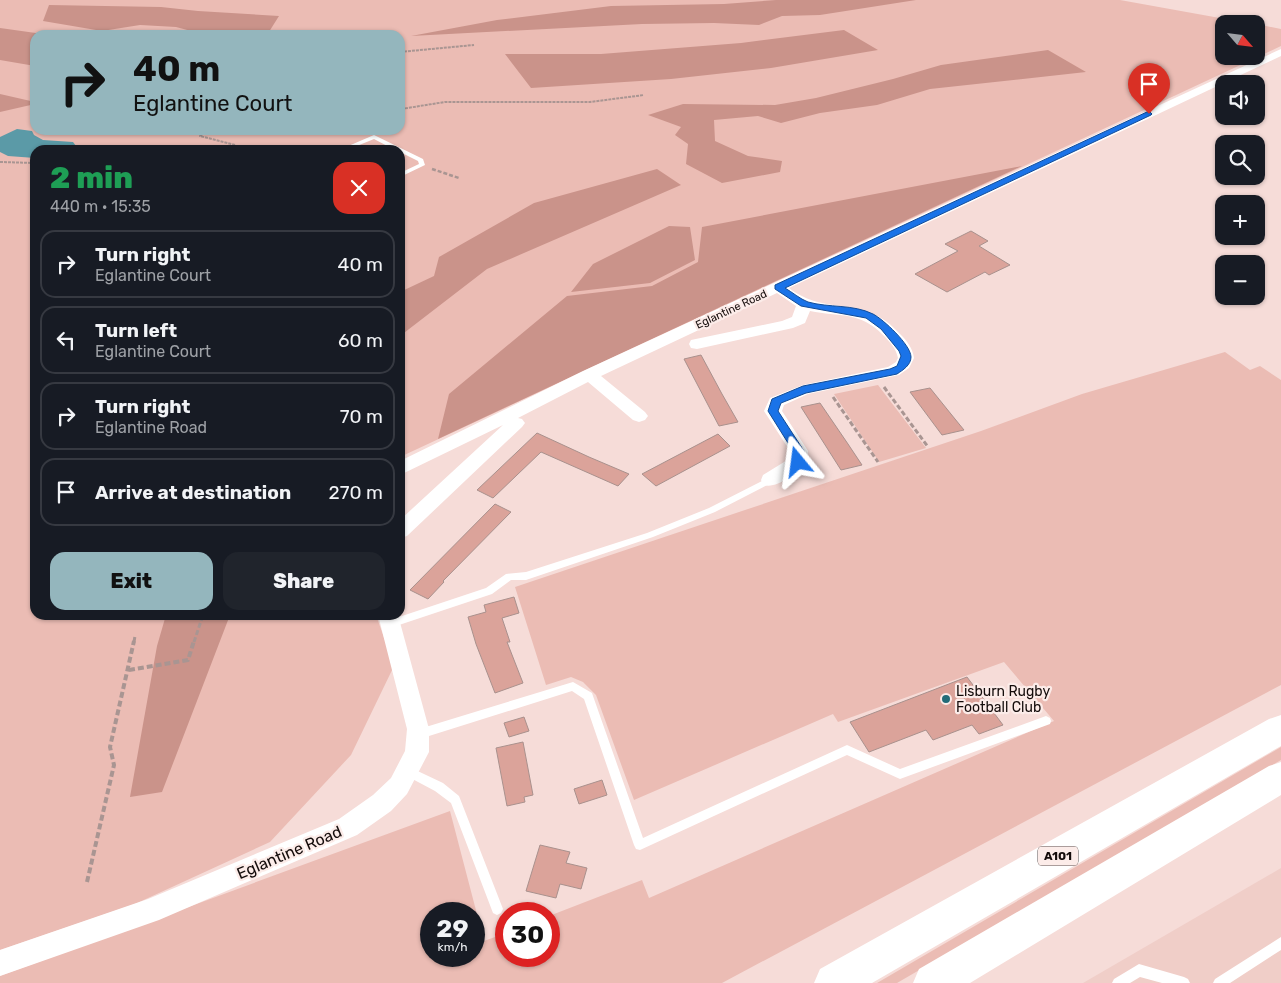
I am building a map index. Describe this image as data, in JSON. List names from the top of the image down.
{
  "streets": {
    "highway": ["A101"],
    "street": ["Eglantine Road"]
  },
  "places": ["Lisburn Rugby Football Club"],
  "north": "bottom right",
  "page": {
    "map_buttons": ["+", "−"],
    "turn": ["40 m", "Eglantine Court"],
    "heading": ["2 min", "440 m · 15:35"],
    "list": [
      {
        "name": "Turn right",
        "note": "Eglantine Court",
        "value": "40 m"
      },
      {
        "name": "Turn left",
        "note": "Eglantine Court",
        "value": "60 m"
      },
      {
        "name": "Turn right",
        "note": "Eglantine Road",
        "value": "70 m"
      },
      {
        "name": "Arrive at destination",
        "value": "270 m"
      }
    ],
    "buttons": ["Exit", "Share"],
    "speed": "29 km/h",
    "limit": "30"
  }
}
